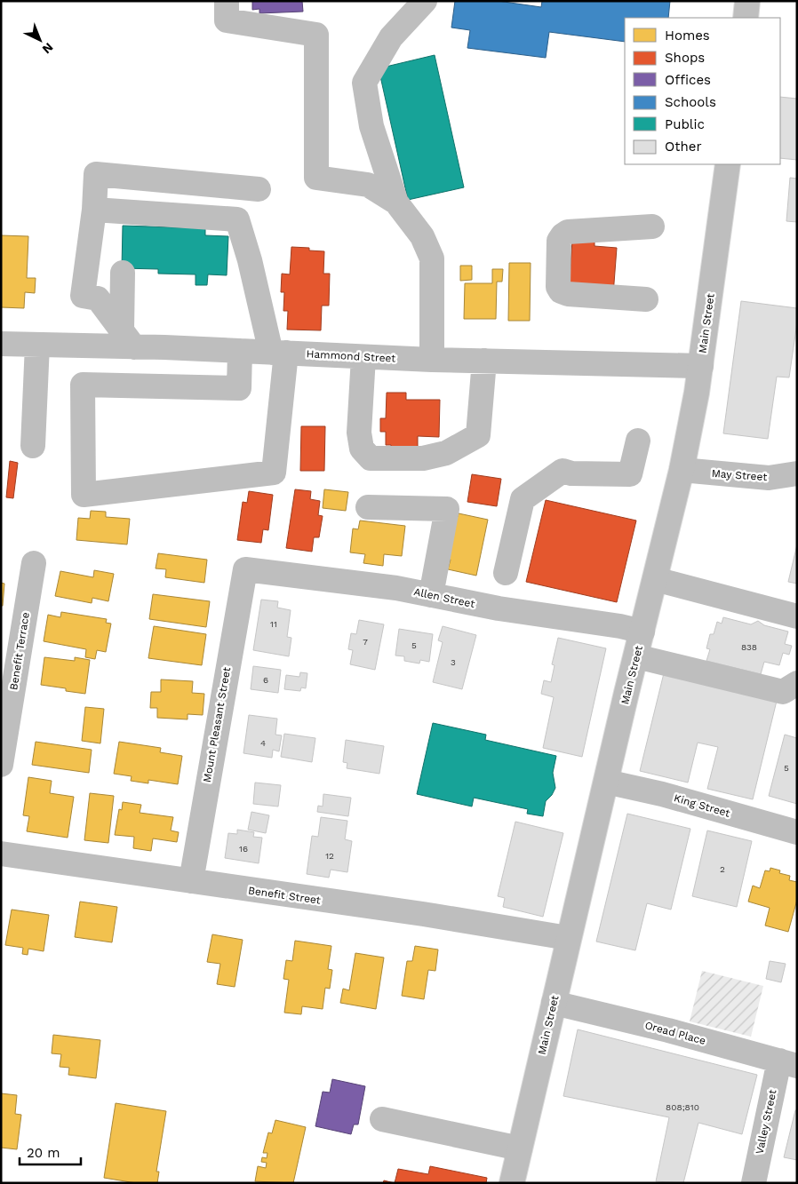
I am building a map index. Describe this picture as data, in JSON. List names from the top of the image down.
{
  "streets": {
    "street": [
      "Main Street",
      "Hammond Street",
      "May Street",
      "Allen Street",
      "Benefit Terrace",
      "Mount Pleasant Street",
      "King Street",
      "Benefit Street",
      "Oread Place",
      "Valley Street"
    ]
  },
  "crossings": [
    ["Main Street", "Hammond Street"],
    ["Main Street", "May Street"],
    ["Main Street", "Allen Street"],
    ["Main Street", "King Street"],
    ["Main Street", "Benefit Street"],
    ["Main Street", "Oread Place"],
    ["Allen Street", "Mount Pleasant Street"],
    ["Mount Pleasant Street", "Benefit Street"],
    ["Oread Place", "Valley Street"]
  ],
  "house_numbers": [
    "11",
    "7",
    "5",
    "838",
    "3",
    "6",
    "4",
    "5",
    "16",
    "12",
    "2",
    "808;810"
  ],
  "legend": [
    "Homes",
    "Shops",
    "Offices",
    "Schools",
    "Public",
    "Other"
  ],
  "scale_bar": "20 m",
  "north": "bottom right"
}
